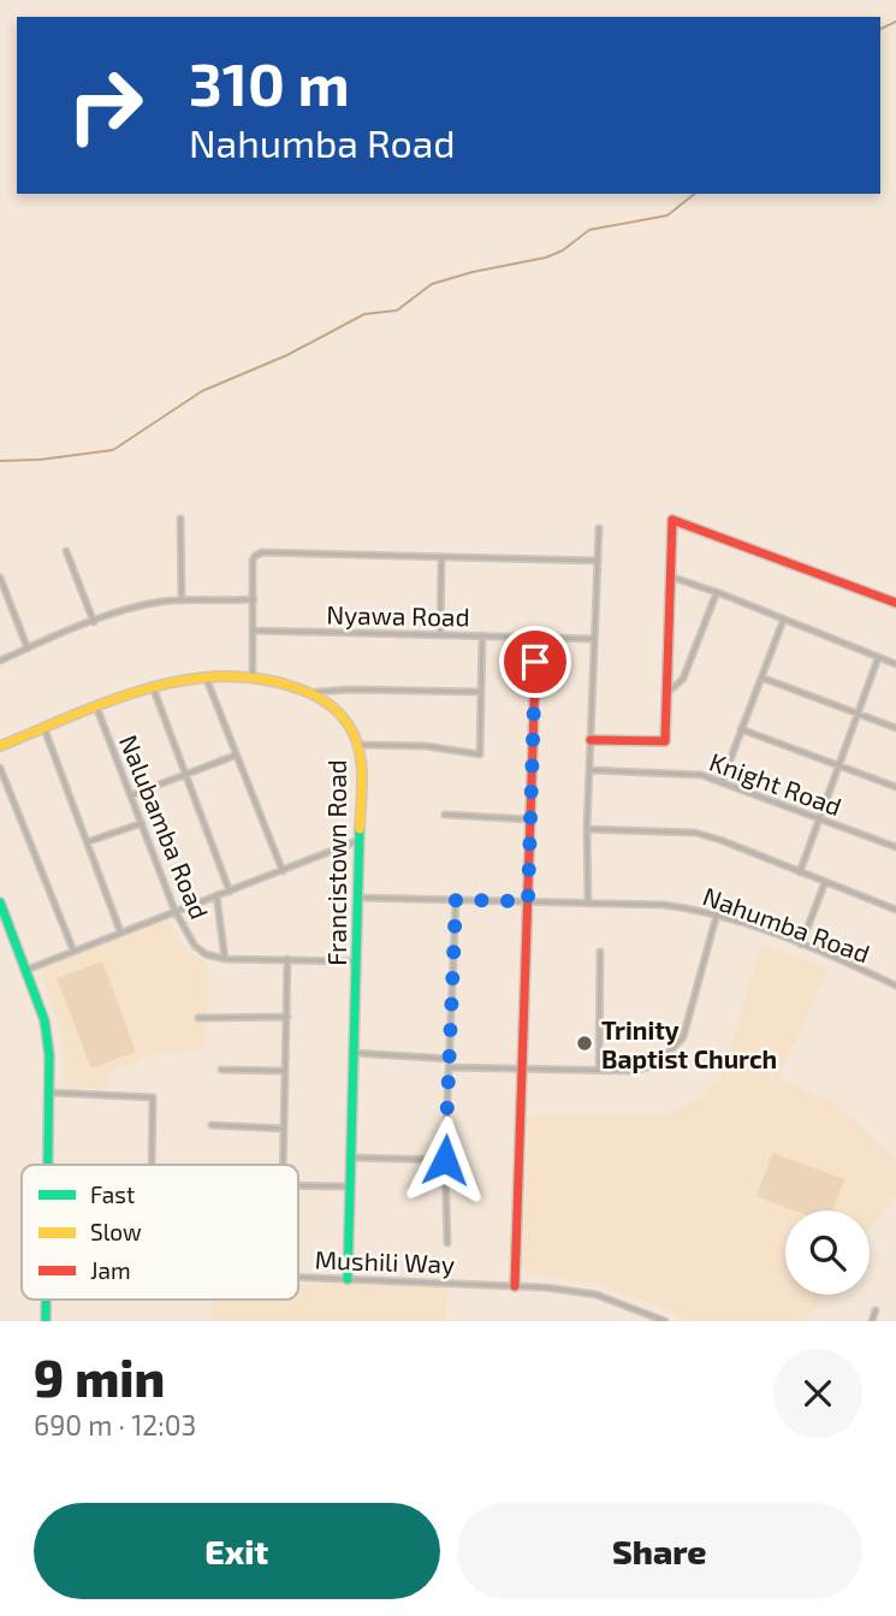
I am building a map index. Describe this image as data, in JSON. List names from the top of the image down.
{
  "streets": {
    "street": [
      "Nyawa Road",
      "Knight Road",
      "Nalubamba Road",
      "Francistown Road",
      "Nahumba Road",
      "Mushili Way"
    ]
  },
  "crossings": [
    ["Francistown Road", "Nahumba Road"],
    ["Francistown Road", "Mushili Way"]
  ],
  "places": ["Trinity Baptist Church"],
  "legend": ["Fast", "Slow", "Jam"],
  "page": {
    "turn": ["310 m", "Nahumba Road"],
    "heading": ["9 min", "690 m · 12:03"],
    "buttons": ["Exit", "Share"]
  }
}
